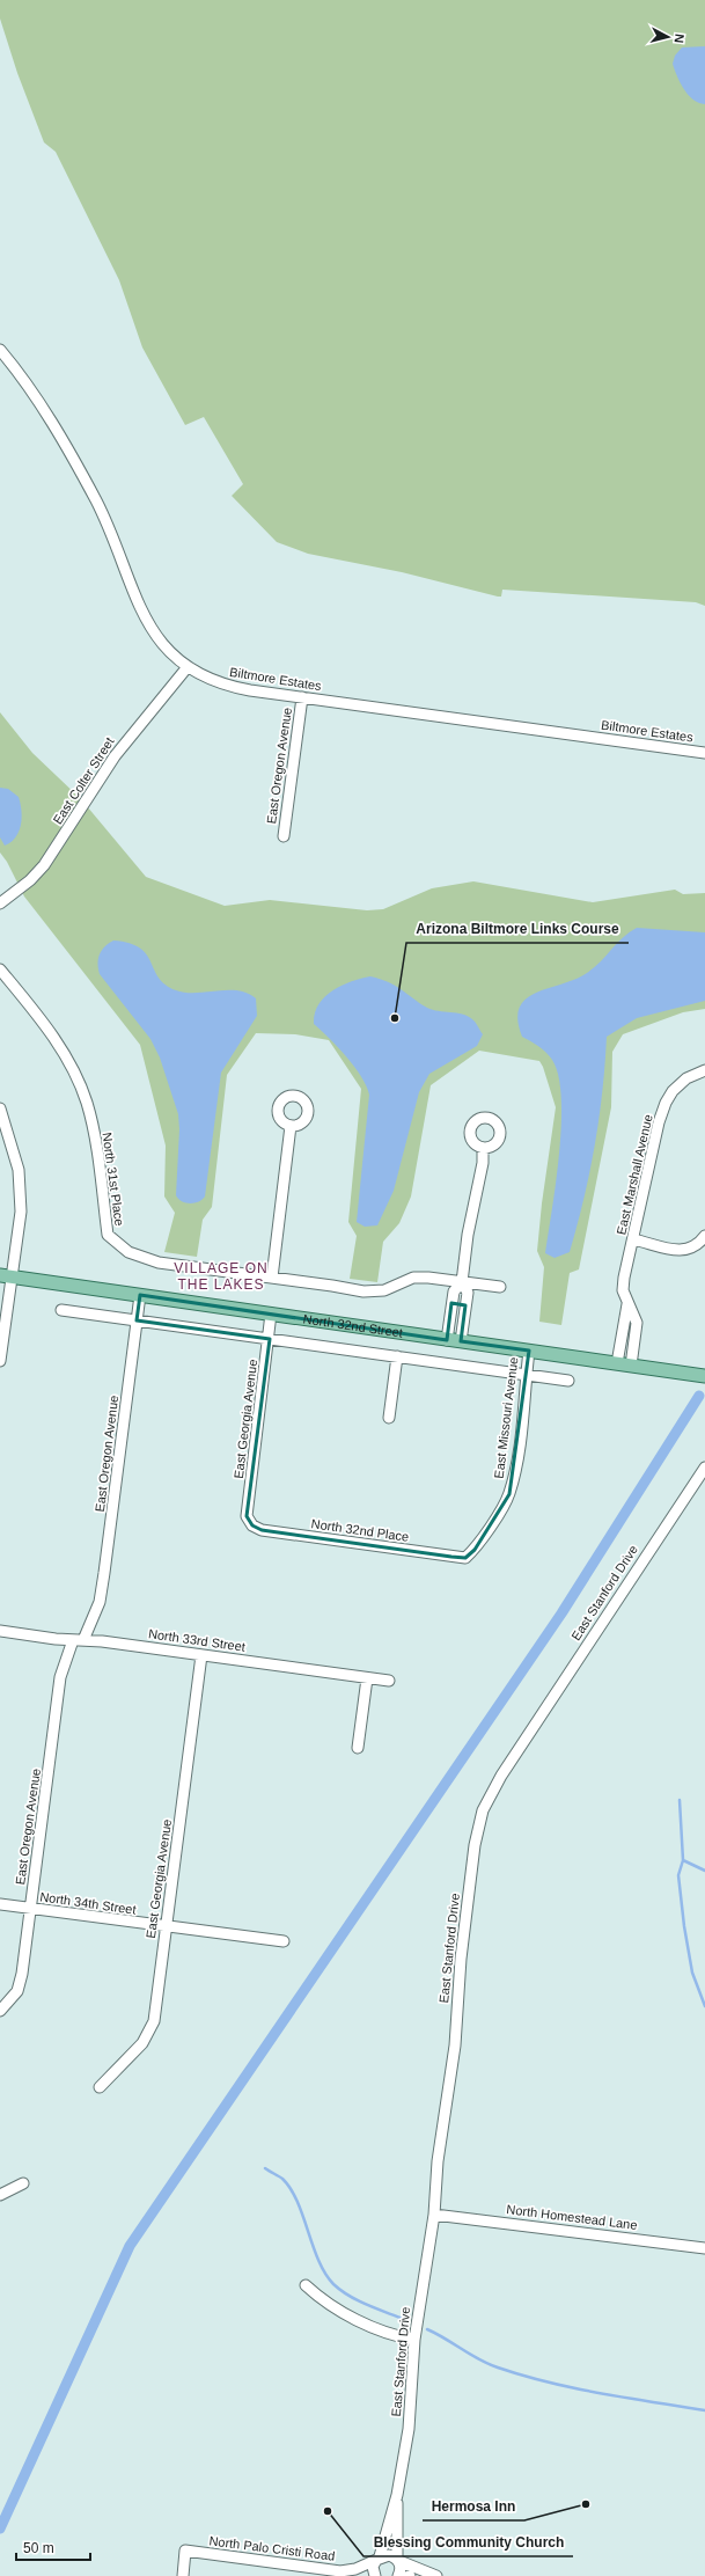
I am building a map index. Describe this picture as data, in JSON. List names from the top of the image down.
{
  "streets": {
    "main road": ["North 32nd Street"],
    "street": [
      "Biltmore Estates",
      "East Oregon Avenue",
      "East Colter Street",
      "East Marshall Avenue",
      "North 31st Place",
      "East Missouri Avenue",
      "East Georgia Avenue",
      "North 32nd Place",
      "East Stanford Drive",
      "North 33rd Street",
      "North 34th Street",
      "North Homestead Lane",
      "North Palo Cristi Road"
    ]
  },
  "crossings": [
    ["Biltmore Estates", "East Oregon Avenue"],
    ["Biltmore Estates", "East Colter Street"],
    ["East Oregon Avenue", "North 32nd Street"],
    ["East Oregon Avenue", "North 33rd Street"],
    ["East Oregon Avenue", "North 34th Street"],
    ["East Marshall Avenue", "North 32nd Street"],
    ["North 32nd Street", "East Missouri Avenue"],
    ["North 32nd Street", "East Georgia Avenue"],
    ["East Missouri Avenue", "North 32nd Place"],
    ["East Georgia Avenue", "North 32nd Place"],
    ["East Georgia Avenue", "North 33rd Street"],
    ["East Georgia Avenue", "North 34th Street"],
    ["East Stanford Drive", "North Homestead Lane"],
    ["East Stanford Drive", "North Palo Cristi Road"]
  ],
  "districts": ["VILLAGE ON THE LAKES"],
  "places": ["Arizona Biltmore Links Course", "Hermosa Inn", "Blessing Community Church"],
  "scale_bar": "50 m",
  "north": "right"
}
